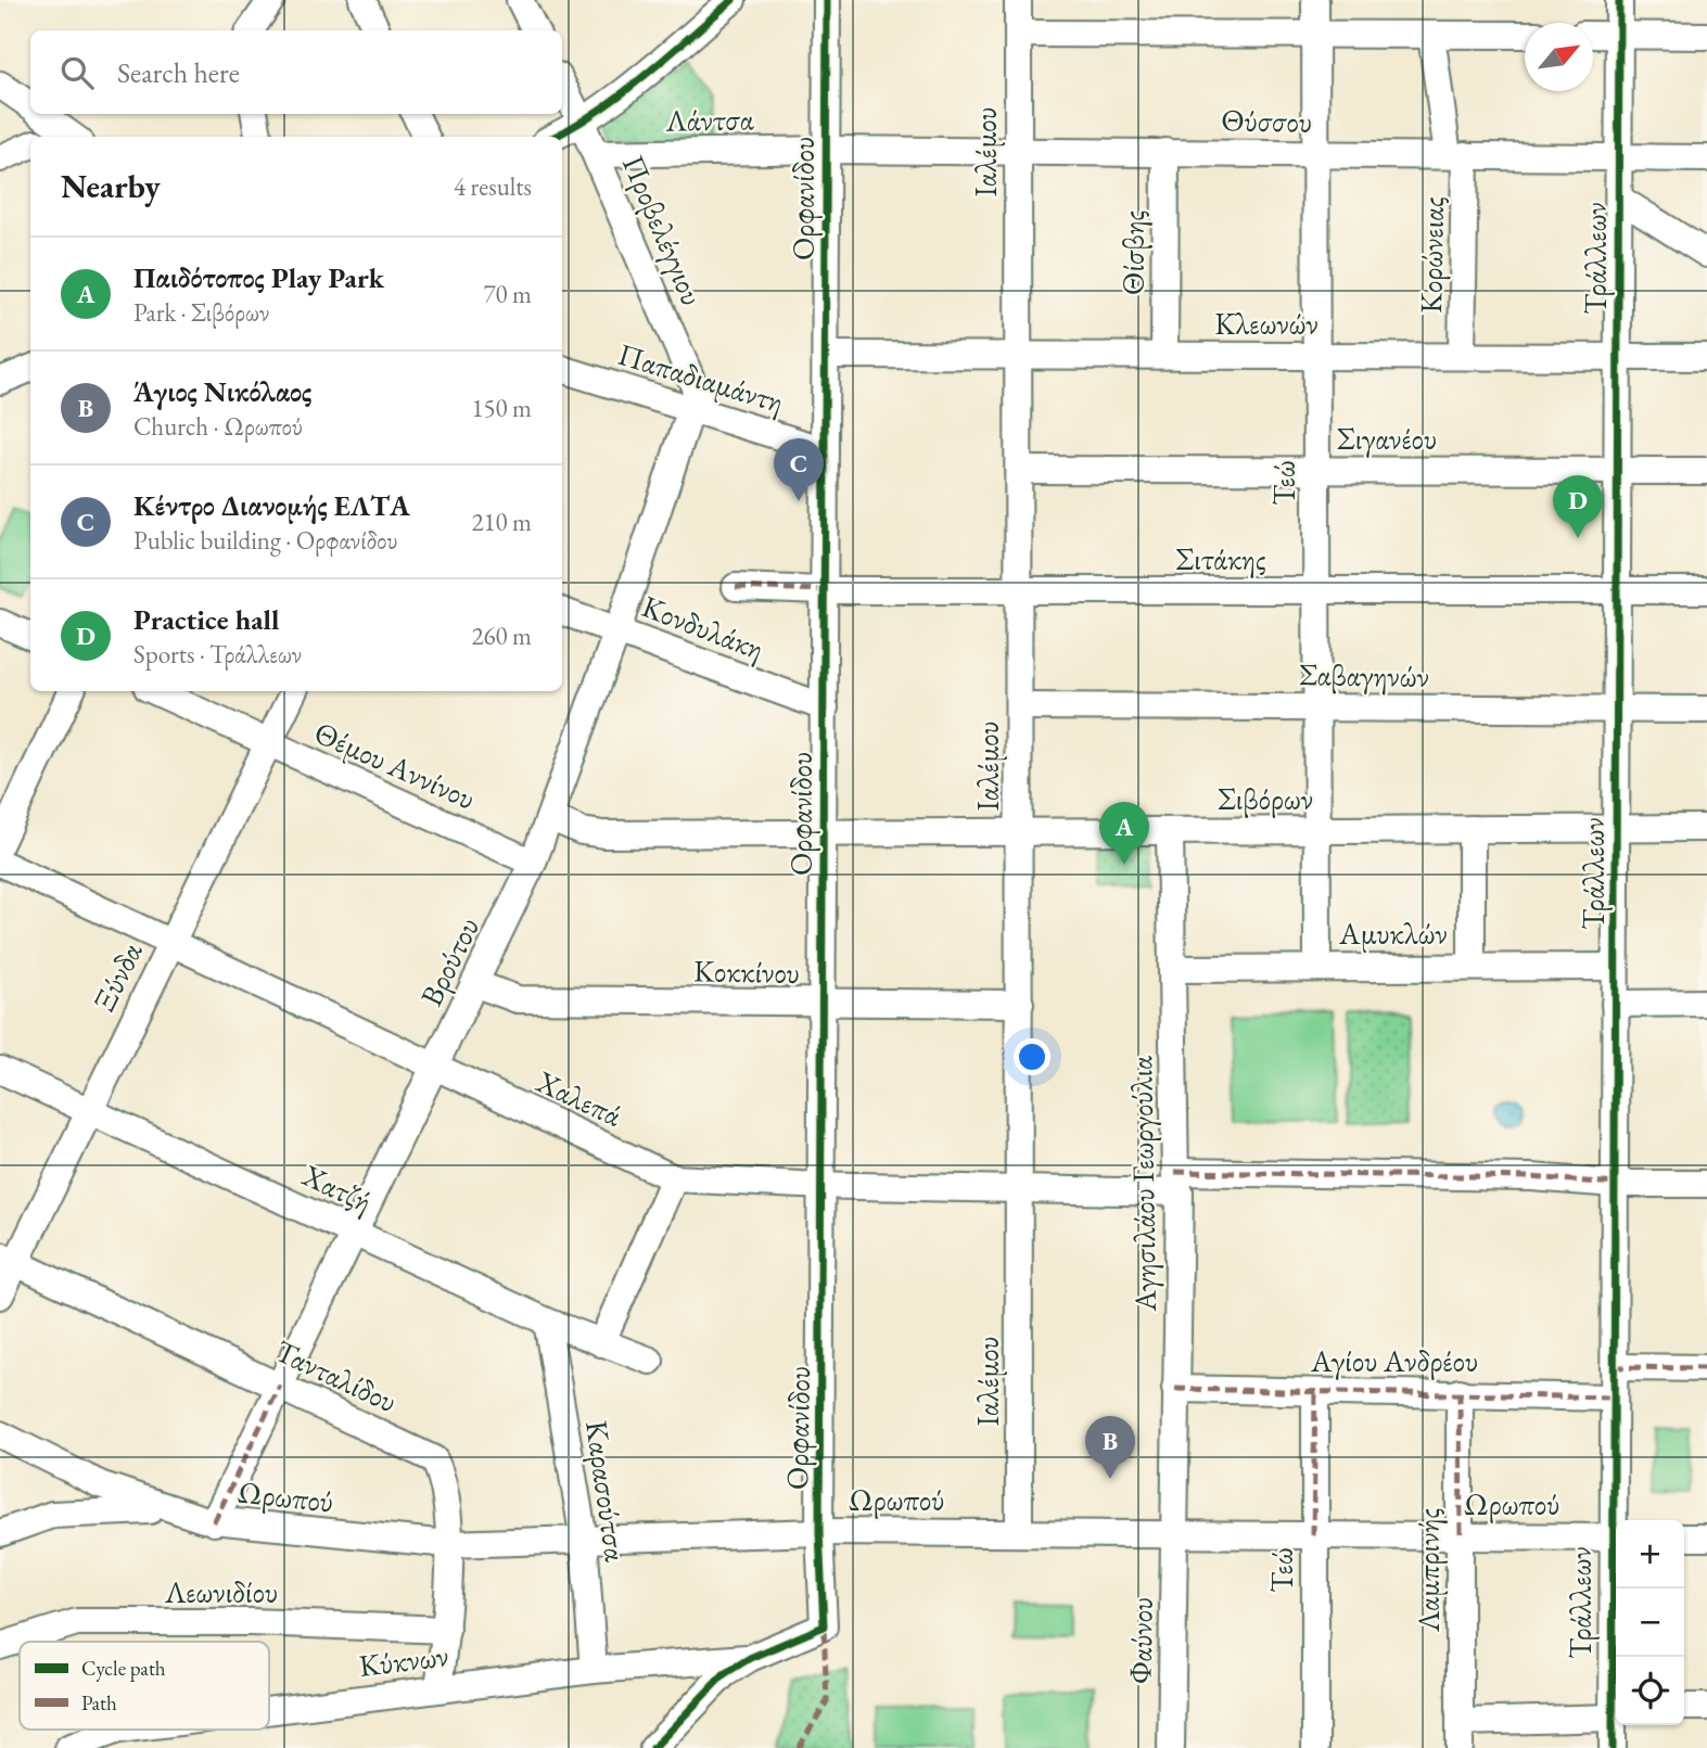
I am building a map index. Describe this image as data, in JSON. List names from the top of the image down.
{
  "streets": {
    "street": [
      "Λάντσα",
      "Θύσσου",
      "Ιαλέμου",
      "Ορφανίδου",
      "Προβελέγγιου",
      "Θίσβης",
      "Κορώνειας",
      "Τράλλεων",
      "Κλεωνών",
      "Παπαδιαμάντη",
      "Σιγανέου",
      "Τεώ",
      "Σιτάκης",
      "Κονδυλάκη",
      "Σαβαγηνών",
      "Θέμου Αννίνου",
      "Σιβόρων",
      "Αμυκλών",
      "Βρούτου",
      "Κοκκίνου",
      "Ξύνδα",
      "Χαλεπά",
      "Αγησιλάου Γεωργούλια",
      "Χατζή",
      "Αγίου Ανδρέου",
      "Τανταλίδου",
      "Καρασούτσα",
      "Ωρωπού",
      "Λαμπρινής",
      "Λεωνιδίου",
      "Φαύνου",
      "Κύκνων"
    ]
  },
  "crossings": [
    ["Λάντσα", "Θύσσου"],
    ["Λάντσα", "Ορφανίδου"],
    ["Λάντσα", "Προβελέγγιου"],
    ["Θύσσου", "Ιαλέμου"],
    ["Θύσσου", "Ορφανίδου"],
    ["Θύσσου", "Θίσβης"],
    ["Θύσσου", "Κορώνειας"],
    ["Θύσσου", "Τράλλεων"],
    ["Θύσσου", "Τεώ"],
    ["Ιαλέμου", "Κλεωνών"],
    ["Ιαλέμου", "Σιγανέου"],
    ["Ιαλέμου", "Σιτάκης"],
    ["Ιαλέμου", "Σαβαγηνών"],
    ["Ιαλέμου", "Σιβόρων"],
    ["Ιαλέμου", "Κοκκίνου"],
    ["Ιαλέμου", "Χαλεπά"],
    ["Ιαλέμου", "Ωρωπού"],
    ["Ορφανίδου", "Κλεωνών"],
    ["Ορφανίδου", "Παπαδιαμάντη"],
    ["Ορφανίδου", "Σιτάκης"],
    ["Ορφανίδου", "Κονδυλάκη"],
    ["Ορφανίδου", "Σιβόρων"],
    ["Ορφανίδου", "Κοκκίνου"],
    ["Ορφανίδου", "Χαλεπά"],
    ["Ορφανίδου", "Ωρωπού"],
    ["Ορφανίδου", "Κύκνων"],
    ["Προβελέγγιου", "Παπαδιαμάντη"],
    ["Προβελέγγιου", "Βρούτου"],
    ["Θίσβης", "Κλεωνών"],
    ["Κορώνειας", "Κλεωνών"],
    ["Τράλλεων", "Κλεωνών"],
    ["Τράλλεων", "Σιγανέου"],
    ["Τράλλεων", "Σιτάκης"],
    ["Τράλλεων", "Σαβαγηνών"],
    ["Τράλλεων", "Σιβόρων"],
    ["Τράλλεων", "Αμυκλών"],
    ["Τράλλεων", "Χαλεπά"],
    ["Τράλλεων", "Αγίου Ανδρέου"],
    ["Κλεωνών", "Τεώ"],
    ["Παπαδιαμάντη", "Βρούτου"],
    ["Σιγανέου", "Τεώ"],
    ["Τεώ", "Σιτάκης"],
    ["Τεώ", "Σαβαγηνών"],
    ["Τεώ", "Σιβόρων"],
    ["Τεώ", "Αμυκλών"],
    ["Τεώ", "Αγίου Ανδρέου"],
    ["Τεώ", "Ωρωπού"],
    ["Κονδυλάκη", "Βρούτου"],
    ["Θέμου Αννίνου", "Βρούτου"],
    ["Θέμου Αννίνου", "Ξύνδα"],
    ["Σιβόρων", "Αγησιλάου Γεωργούλια"],
    ["Αμυκλών", "Αγησιλάου Γεωργούλια"],
    ["Βρούτου", "Κοκκίνου"],
    ["Βρούτου", "Χαλεπά"],
    ["Βρούτου", "Χατζή"],
    ["Βρούτου", "Τανταλίδου"],
    ["Βρούτου", "Ωρωπού"],
    ["Ξύνδα", "Χαλεπά"],
    ["Ξύνδα", "Χατζή"],
    ["Ξύνδα", "Τανταλίδου"],
    ["Χαλεπά", "Αγησιλάου Γεωργούλια"],
    ["Αγησιλάου Γεωργούλια", "Αγίου Ανδρέου"],
    ["Αγησιλάου Γεωργούλια", "Ωρωπού"],
    ["Αγησιλάου Γεωργούλια", "Φαύνου"],
    ["Χατζή", "Καρασούτσα"],
    ["Αγίου Ανδρέου", "Λαμπρινής"],
    ["Τανταλίδου", "Ωρωπού"],
    ["Τανταλίδου", "Λεωνιδίου"],
    ["Τανταλίδου", "Κύκνων"],
    ["Καρασούτσα", "Ωρωπού"],
    ["Καρασούτσα", "Κύκνων"],
    ["Ωρωπού", "Λαμπρινής"],
    ["Ωρωπού", "Φαύνου"]
  ],
  "legend": ["Cycle path", "Path"],
  "north": "top right",
  "page": {
    "search": "Search here",
    "heading": ["Nearby", "4 results"],
    "list": [
      {
        "mark": "A",
        "name": "Παιδότοπος Play Park",
        "note": "Park · Σιβόρων",
        "value": "70 m"
      },
      {
        "mark": "B",
        "name": "Άγιος Νικόλαος",
        "note": "Church · Ωρωπού",
        "value": "150 m"
      },
      {
        "mark": "C",
        "name": "Κέντρο Διανομής ΕΛΤΑ",
        "note": "Public building · Ορφανίδου",
        "value": "210 m"
      },
      {
        "mark": "D",
        "name": "Practice hall",
        "note": "Sports · Τράλλεων",
        "value": "260 m"
      }
    ],
    "pins": [
      "C",
      "D",
      "A",
      "B"
    ],
    "map_buttons": ["+", "−"]
  }
}
